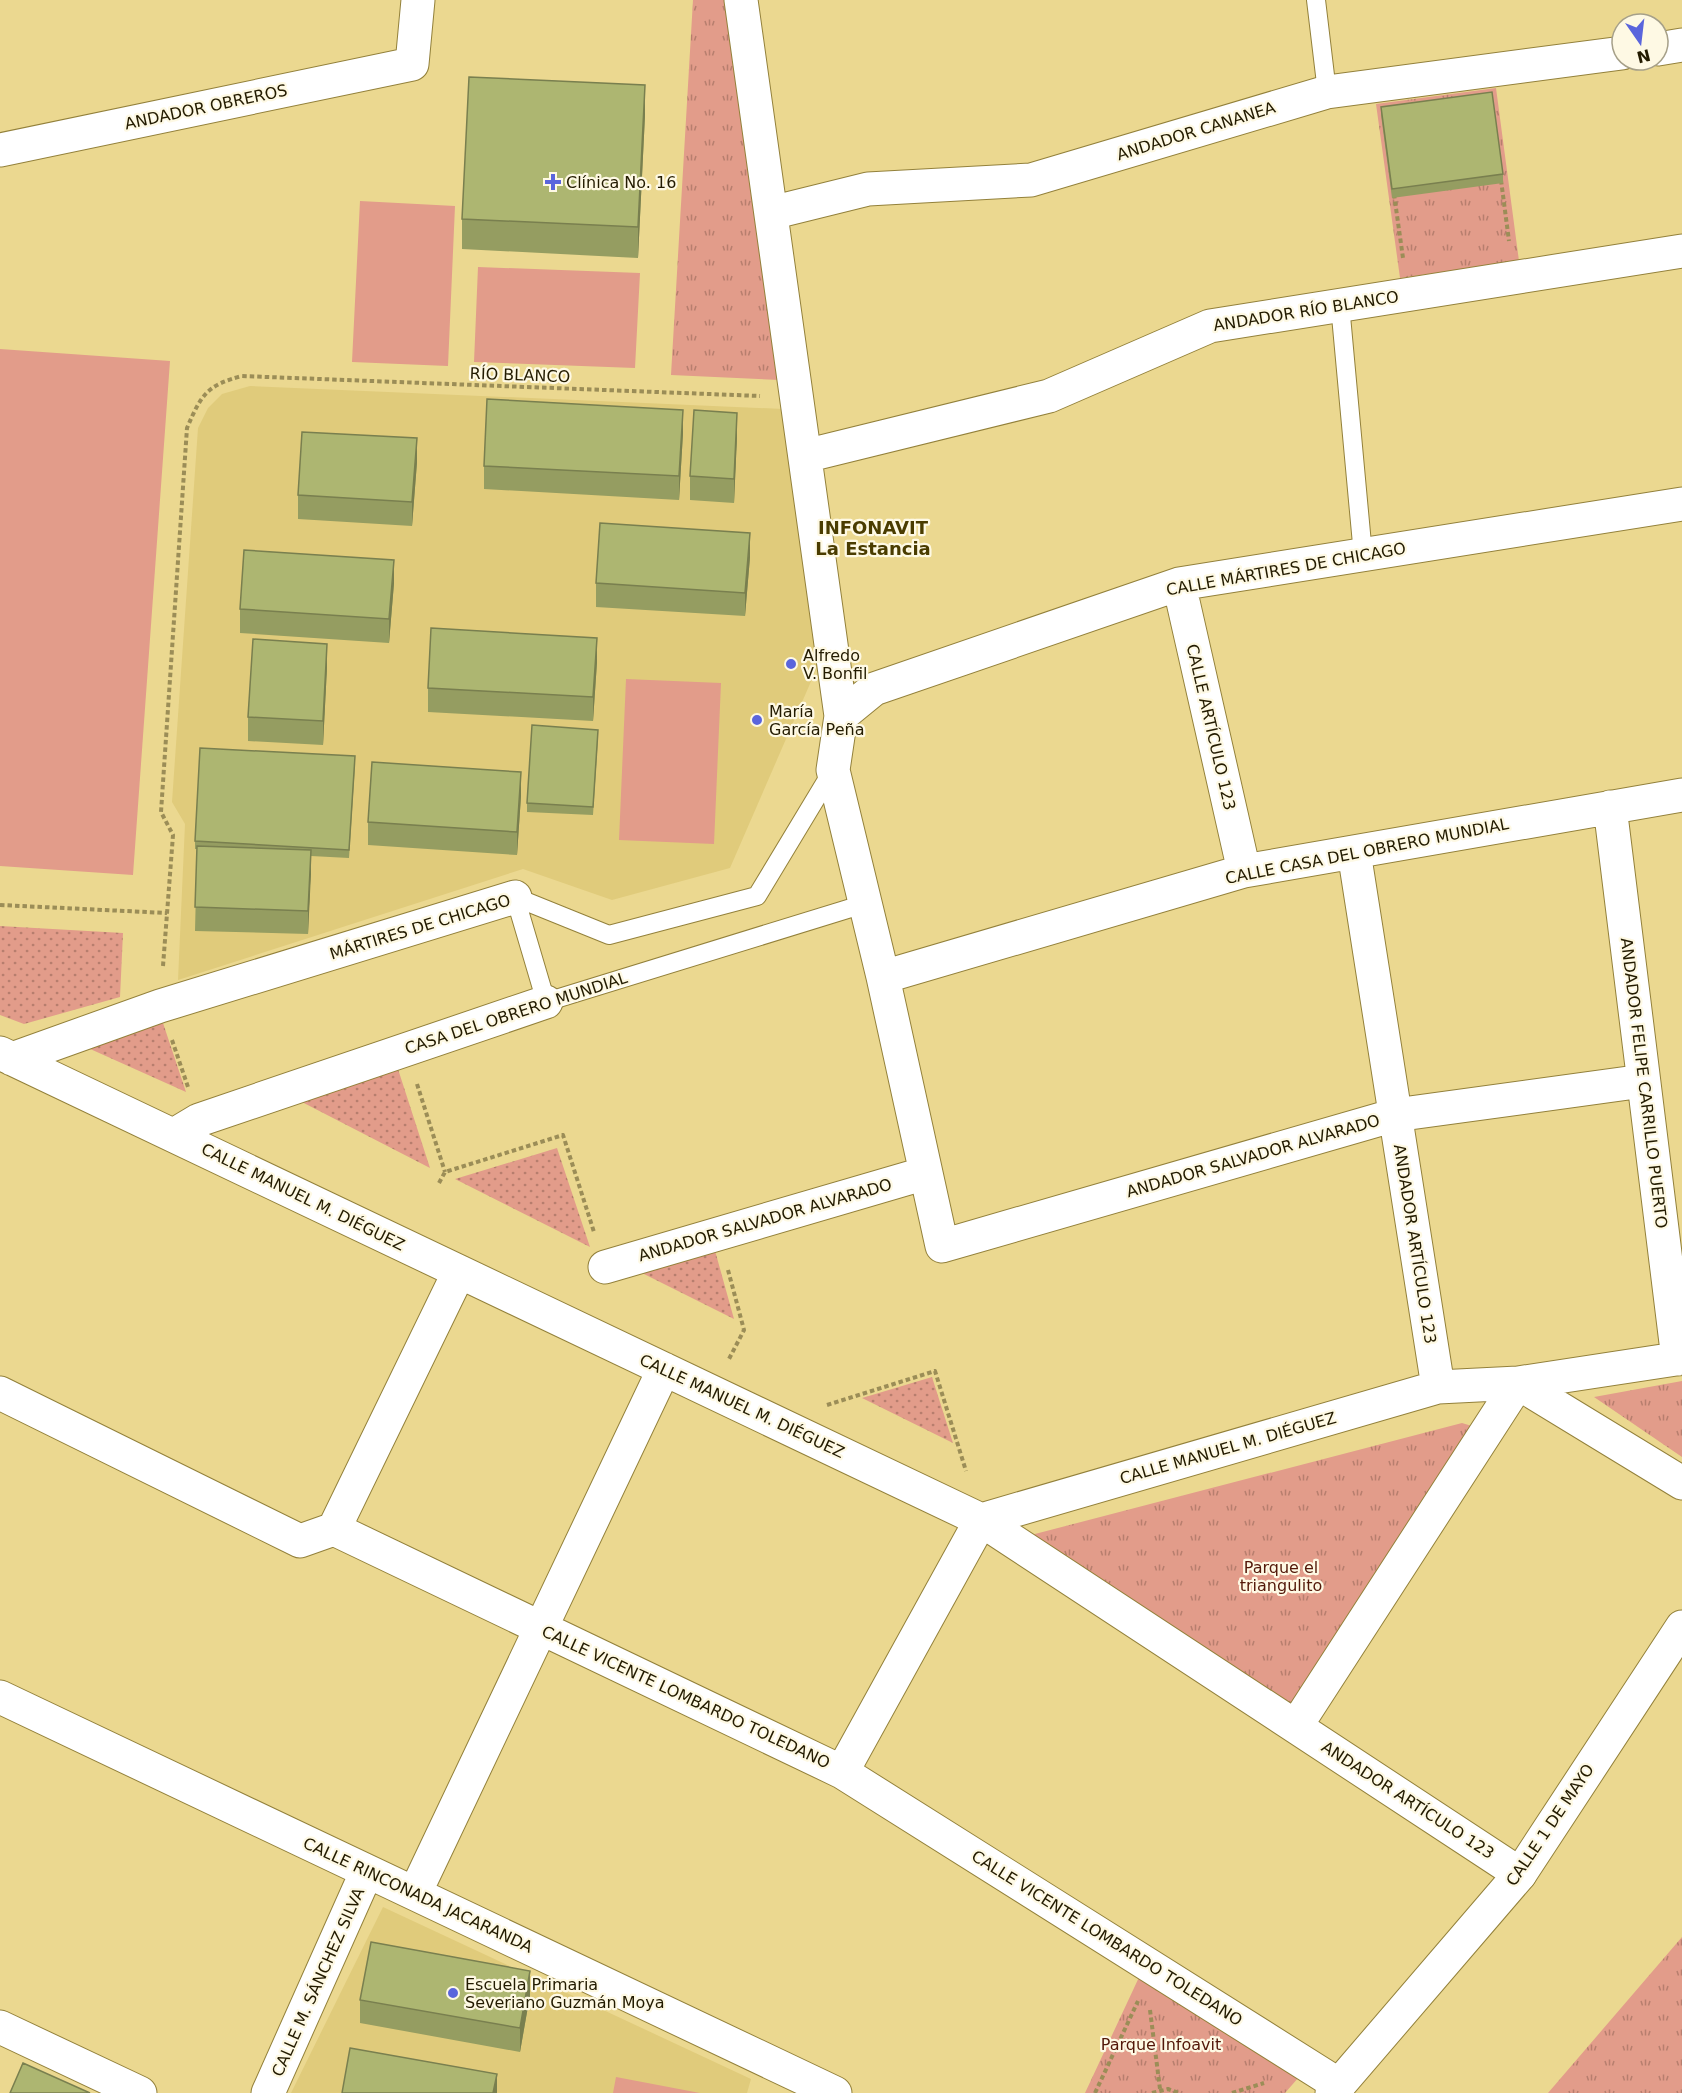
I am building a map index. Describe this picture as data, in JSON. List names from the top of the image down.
{
  "streets": {
    "street": [
      "ANDADOR OBREROS",
      "ANDADOR CANANEA",
      "ANDADOR RÍO BLANCO",
      "CALLE MÁRTIRES DE CHICAGO",
      "CALLE ARTÍCULO 123",
      "CALLE CASA DEL OBRERO MUNDIAL",
      "MÁRTIRES DE CHICAGO",
      "CASA DEL OBRERO MUNDIAL",
      "ANDADOR FELIPE CARRILLO PUERTO",
      "ANDADOR SALVADOR ALVARADO",
      "CALLE MANUEL M. DIÉGUEZ",
      "ANDADOR ARTÍCULO 123",
      "CALLE VICENTE LOMBARDO TOLEDANO",
      "CALLE 1 DE MAYO",
      "CALLE RINCONADA JACARANDA",
      "CALLE M. SÁNCHEZ SILVA"
    ],
    "path": ["RÍO BLANCO"]
  },
  "crossings": [
    ["ANDADOR CANANEA", "ANDADOR SALVADOR ALVARADO"],
    ["ANDADOR RÍO BLANCO", "ANDADOR SALVADOR ALVARADO"],
    ["RÍO BLANCO", "MÁRTIRES DE CHICAGO"],
    ["RÍO BLANCO", "ANDADOR SALVADOR ALVARADO"],
    ["CALLE MÁRTIRES DE CHICAGO", "CALLE ARTÍCULO 123"],
    ["CALLE MÁRTIRES DE CHICAGO", "ANDADOR SALVADOR ALVARADO"],
    ["CALLE ARTÍCULO 123", "CALLE CASA DEL OBRERO MUNDIAL"],
    ["CALLE CASA DEL OBRERO MUNDIAL", "ANDADOR FELIPE CARRILLO PUERTO"],
    ["CALLE CASA DEL OBRERO MUNDIAL", "ANDADOR SALVADOR ALVARADO"],
    ["CALLE CASA DEL OBRERO MUNDIAL", "ANDADOR ARTÍCULO 123"],
    ["MÁRTIRES DE CHICAGO", "ANDADOR SALVADOR ALVARADO"],
    ["MÁRTIRES DE CHICAGO", "CALLE MANUEL M. DIÉGUEZ"],
    ["CASA DEL OBRERO MUNDIAL", "ANDADOR SALVADOR ALVARADO"],
    ["CASA DEL OBRERO MUNDIAL", "CALLE MANUEL M. DIÉGUEZ"],
    ["ANDADOR FELIPE CARRILLO PUERTO", "ANDADOR SALVADOR ALVARADO"],
    ["ANDADOR FELIPE CARRILLO PUERTO", "CALLE MANUEL M. DIÉGUEZ"],
    ["ANDADOR SALVADOR ALVARADO", "ANDADOR ARTÍCULO 123"],
    ["CALLE MANUEL M. DIÉGUEZ", "ANDADOR ARTÍCULO 123"],
    ["ANDADOR ARTÍCULO 123", "CALLE 1 DE MAYO"],
    ["CALLE VICENTE LOMBARDO TOLEDANO", "CALLE 1 DE MAYO"],
    ["CALLE RINCONADA JACARANDA", "CALLE M. SÁNCHEZ SILVA"]
  ],
  "districts": ["INFONAVIT La Estancia"],
  "parks": ["Parque el triangulito", "Parque Infoavit"],
  "places": {
    "health": ["Clínica No. 16"],
    "other": ["Alfredo V. Bonfil", "María García Peña", "Escuela Primaria Severiano Guzmán Moya"]
  },
  "north": "bottom"
}
